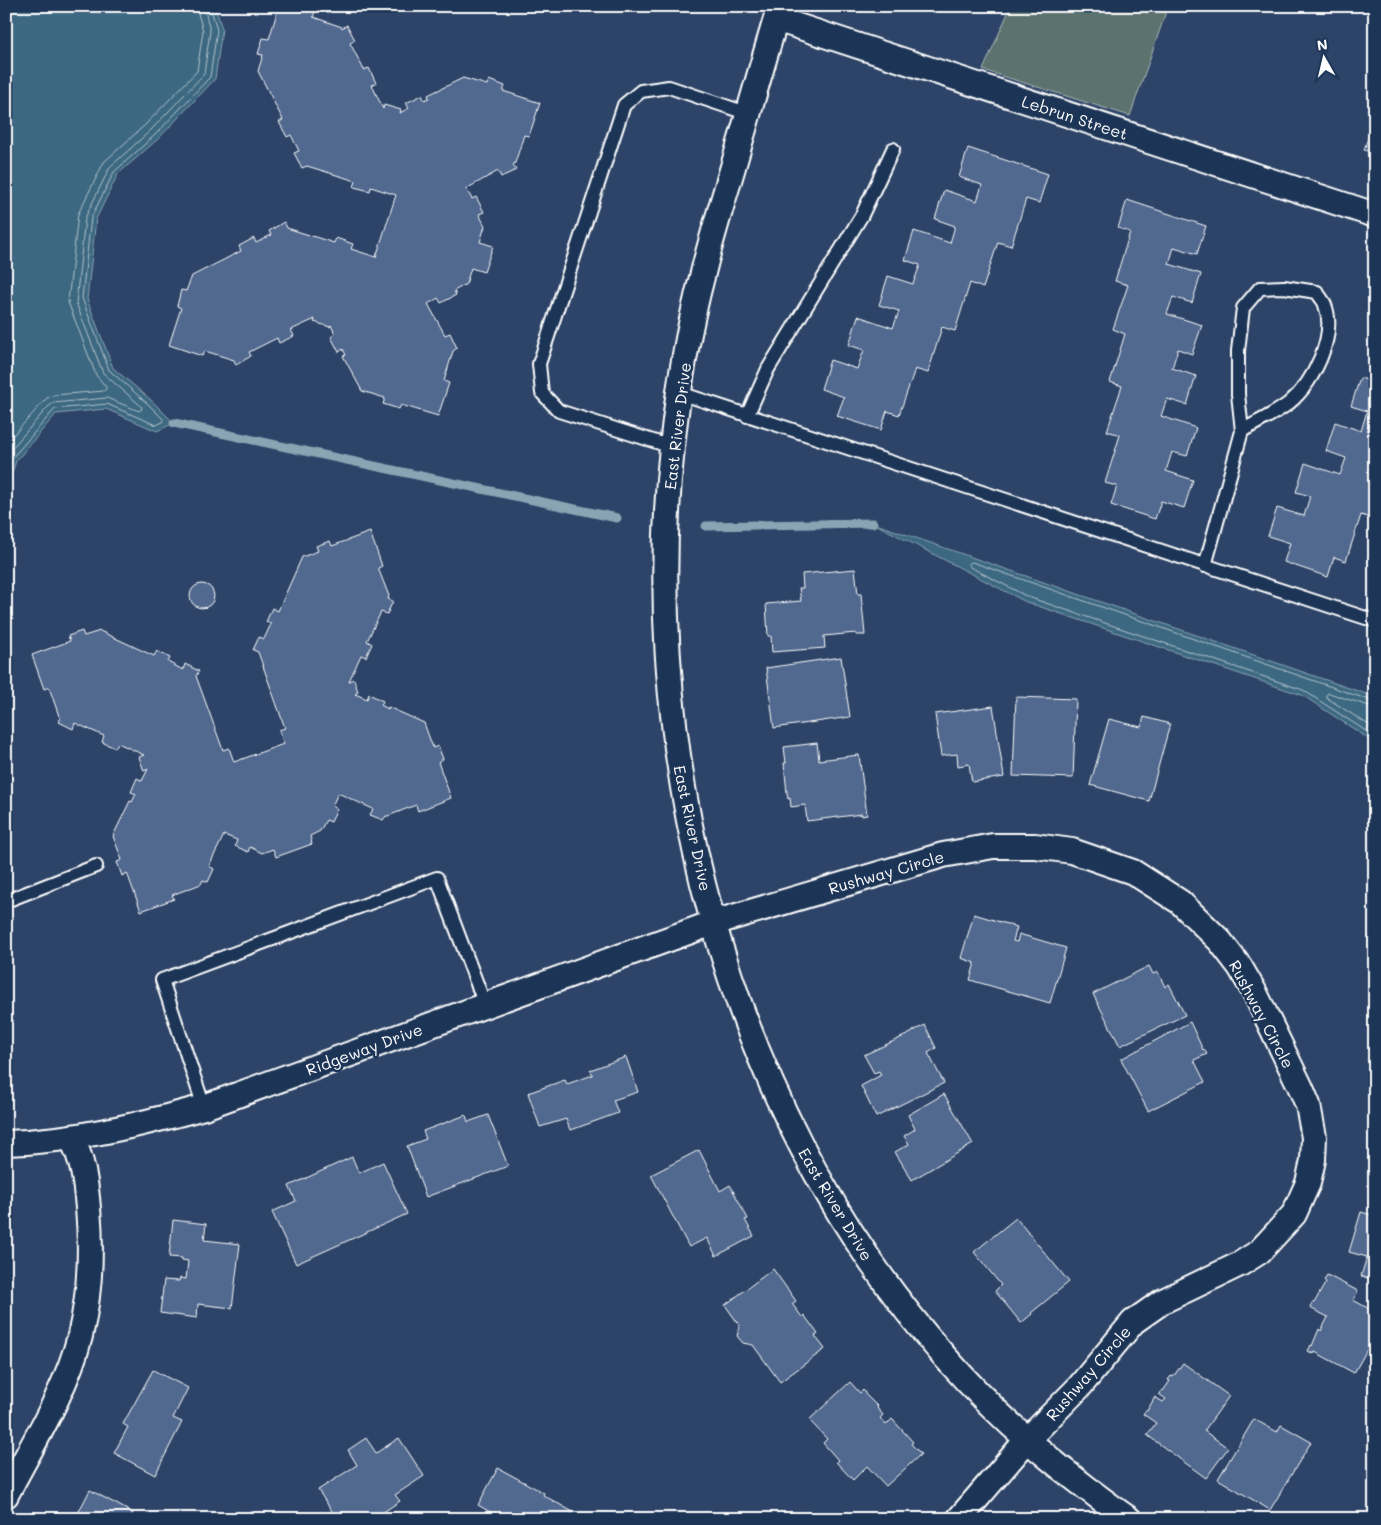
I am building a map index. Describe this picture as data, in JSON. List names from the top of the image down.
{
  "streets": {
    "street": [
      "Lebrun Street",
      "East River Drive",
      "Rushway Circle",
      "Ridgeway Drive"
    ]
  },
  "crossings": [
    ["Lebrun Street", "East River Drive"],
    ["East River Drive", "Rushway Circle"],
    ["East River Drive", "Ridgeway Drive"],
    ["Rushway Circle", "Ridgeway Drive"]
  ],
  "north": "top"
}
